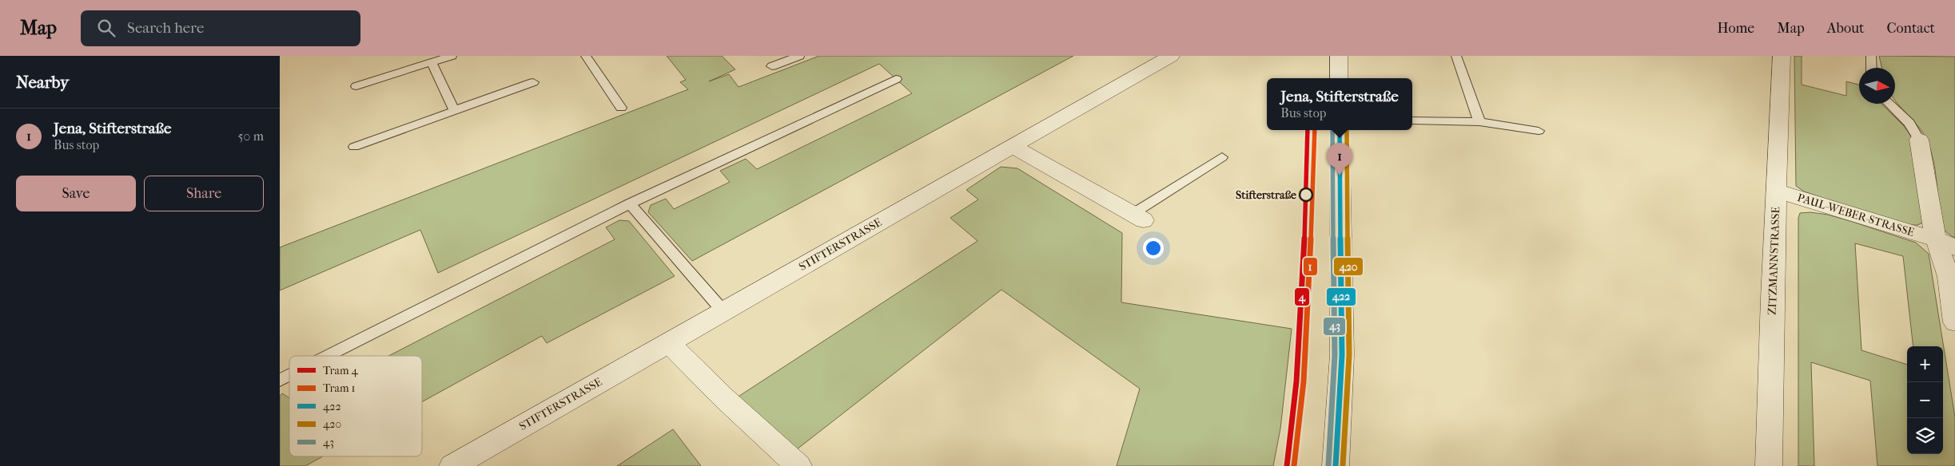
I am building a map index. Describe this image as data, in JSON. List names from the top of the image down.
{
  "streets": {
    "street": ["PAUL-WEBER-STRASSE", "STIFTERSTRASSE", "ZITZMANNSTRASSE"]
  },
  "crossings": [
    ["PAUL-WEBER-STRASSE", "ZITZMANNSTRASSE"]
  ],
  "places": ["Stifterstraße"],
  "lines": [
    "tram line 4",
    "tram line 1",
    "transit line 422",
    "transit line 420",
    "transit line 43"
  ],
  "legend": [
    "Tram 4",
    "Tram 1",
    "422",
    "420",
    "43"
  ],
  "north": "right",
  "page": {
    "header": "Map",
    "search": "Search here",
    "nav": [
      "Home",
      "Map",
      "About",
      "Contact"
    ],
    "heading": "Nearby",
    "popup": ["Jena, Stifterstraße", "Bus stop"],
    "list": [
      {
        "mark": "1",
        "name": "Jena, Stifterstraße",
        "note": "Bus stop",
        "value": "50 m"
      }
    ],
    "pins": "1",
    "buttons": ["Save", "Share"],
    "map_buttons": ["+", "−"]
  }
}
